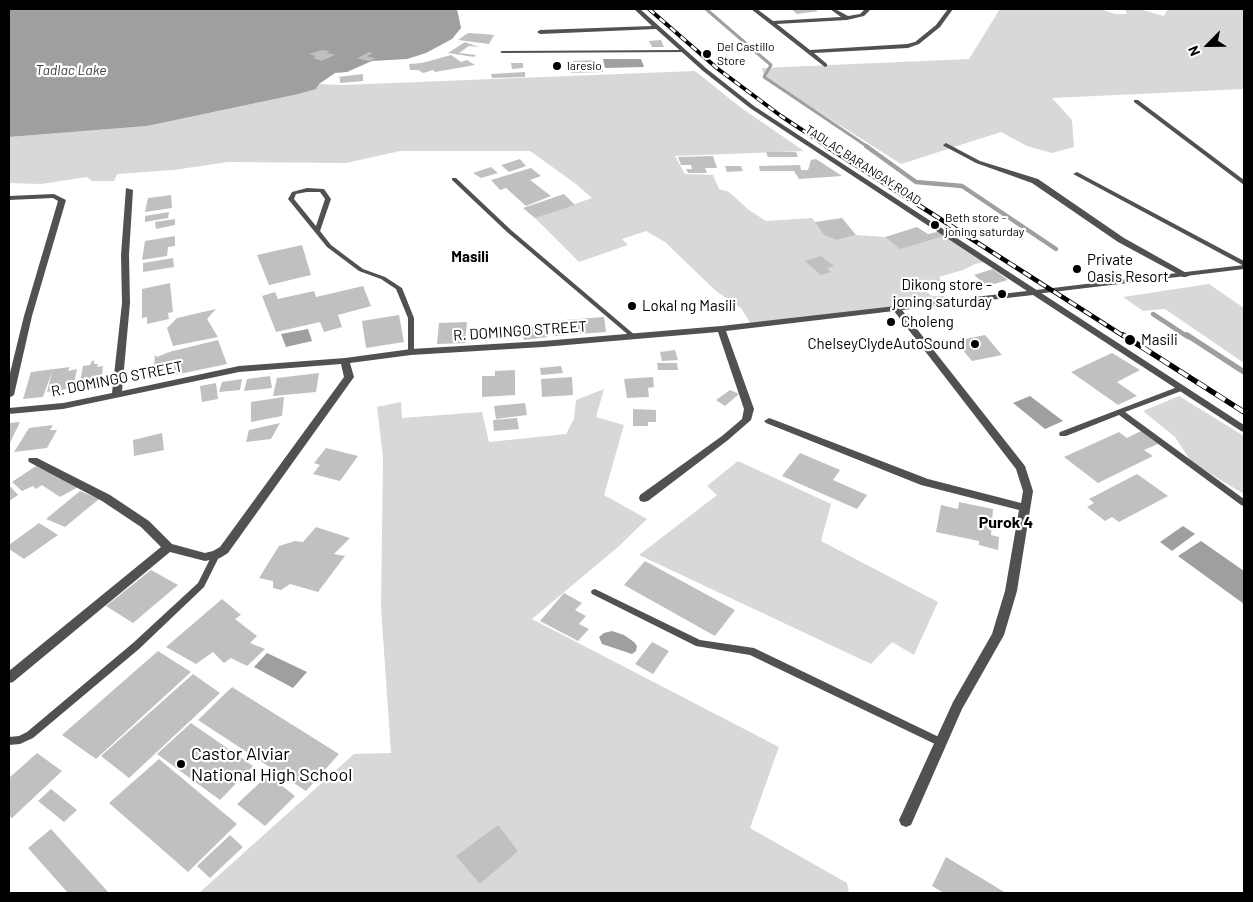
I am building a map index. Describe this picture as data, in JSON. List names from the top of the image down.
{
  "streets": {
    "street": ["TADLAC BARANGAY ROAD", "R. DOMINGO STREET"]
  },
  "crossings": [
    ["TADLAC BARANGAY ROAD", "R. DOMINGO STREET"]
  ],
  "districts": ["Masili", "Purok 4"],
  "water": ["Tadlac Lake"],
  "places": [
    "Del Castillo Store",
    "laresio",
    "Beth store - joning saturday",
    "Private Oasis Resort",
    "Dikong store - joning saturday",
    "Lokal ng Masili",
    "Choleng",
    "Masili",
    "ChelseyClydeAutoSound",
    "Castor Alviar National High School"
  ],
  "north": "bottom left"
}
